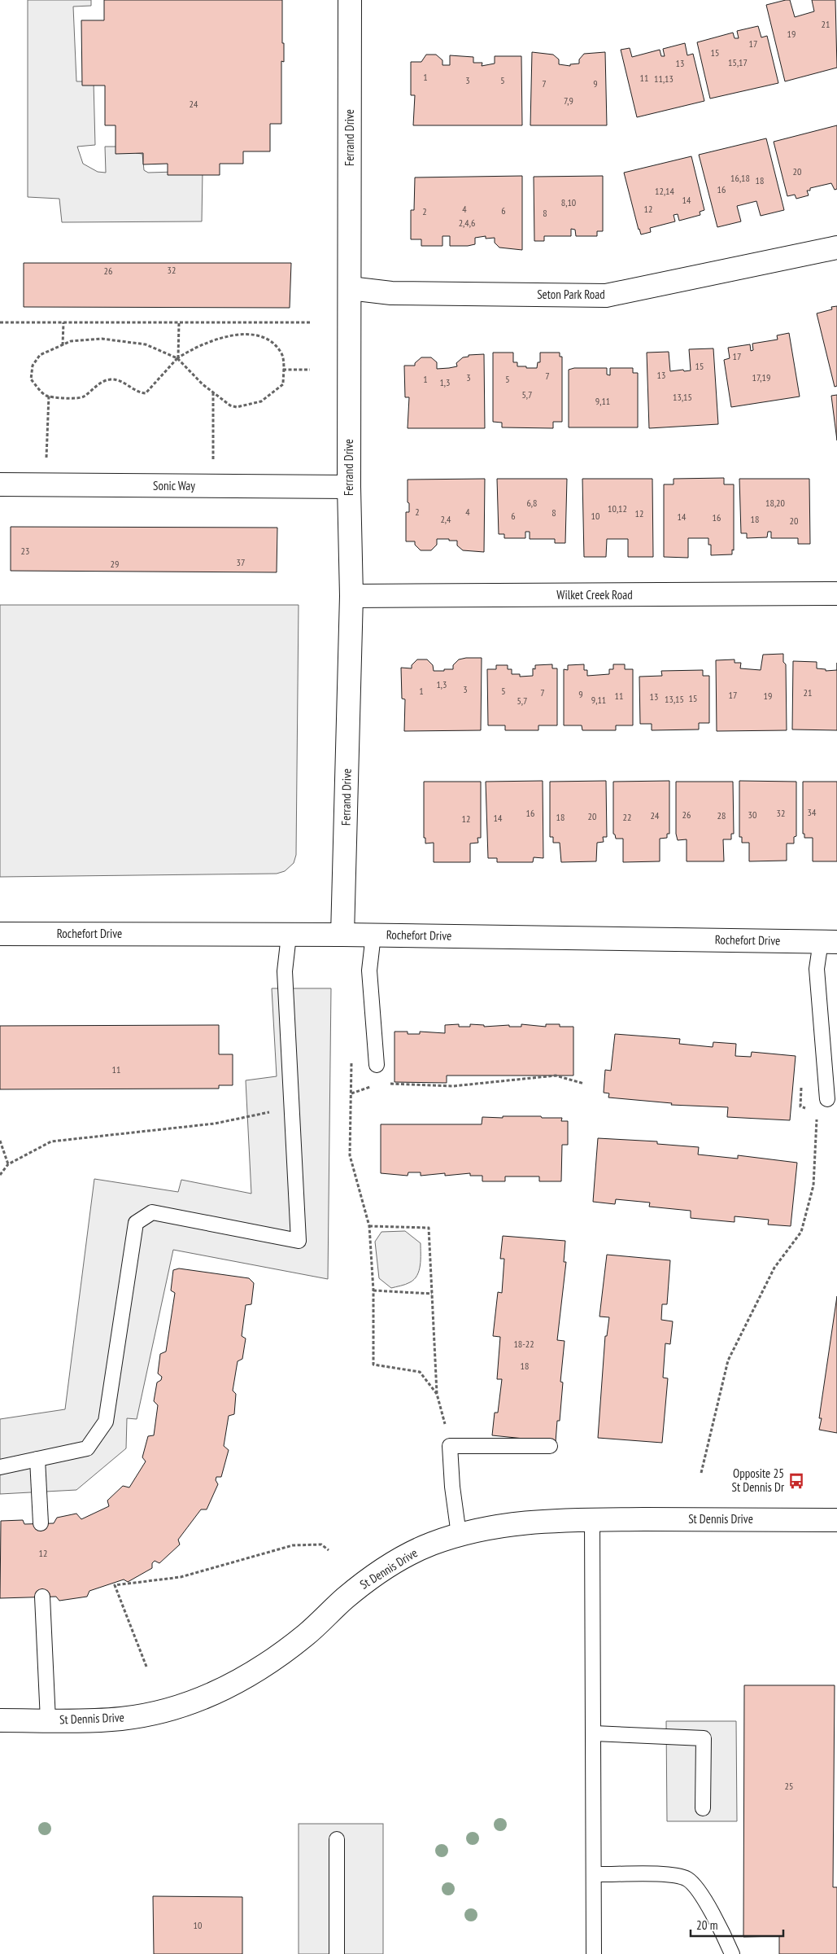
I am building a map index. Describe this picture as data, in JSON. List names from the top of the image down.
{
  "streets": {
    "street": [
      "Ferrand Drive",
      "Seton Park Road",
      "Sonic Way",
      "Wilket Creek Road",
      "Rochefort Drive",
      "St Dennis Drive"
    ]
  },
  "crossings": [
    ["Ferrand Drive", "Seton Park Road"],
    ["Ferrand Drive", "Sonic Way"],
    ["Ferrand Drive", "Wilket Creek Road"],
    ["Ferrand Drive", "Rochefort Drive"]
  ],
  "places": {
    "bus stop": ["Opposite 25 St Dennis Dr"]
  },
  "house_numbers": [
    "21",
    "19",
    "17",
    "15",
    "15,17",
    "13",
    "1",
    "11",
    "11,13",
    "3",
    "5",
    "7",
    "9",
    "7,9",
    "24",
    "20",
    "16,18",
    "18",
    "16",
    "12,14",
    "14",
    "8,10",
    "4",
    "12",
    "6",
    "2",
    "8",
    "2,4,6",
    "32",
    "26",
    "17",
    "15",
    "13",
    "7",
    "3",
    "17,19",
    "1",
    "5",
    "1,3",
    "5,7",
    "13,15",
    "9,11",
    "6,8",
    "18,20",
    "10,12",
    "2",
    "4",
    "8",
    "12",
    "6",
    "10",
    "14",
    "16",
    "2,4",
    "18",
    "20",
    "23",
    "37",
    "29",
    "1,3",
    "3",
    "1",
    "5",
    "7",
    "21",
    "9",
    "17",
    "11",
    "19",
    "13",
    "15",
    "13,15",
    "9,11",
    "5,7",
    "34",
    "16",
    "32",
    "26",
    "30",
    "24",
    "28",
    "20",
    "18",
    "22",
    "14",
    "12",
    "11",
    "18-22",
    "18",
    "12",
    "25",
    "10"
  ],
  "scale_bar": "20 m"
}
